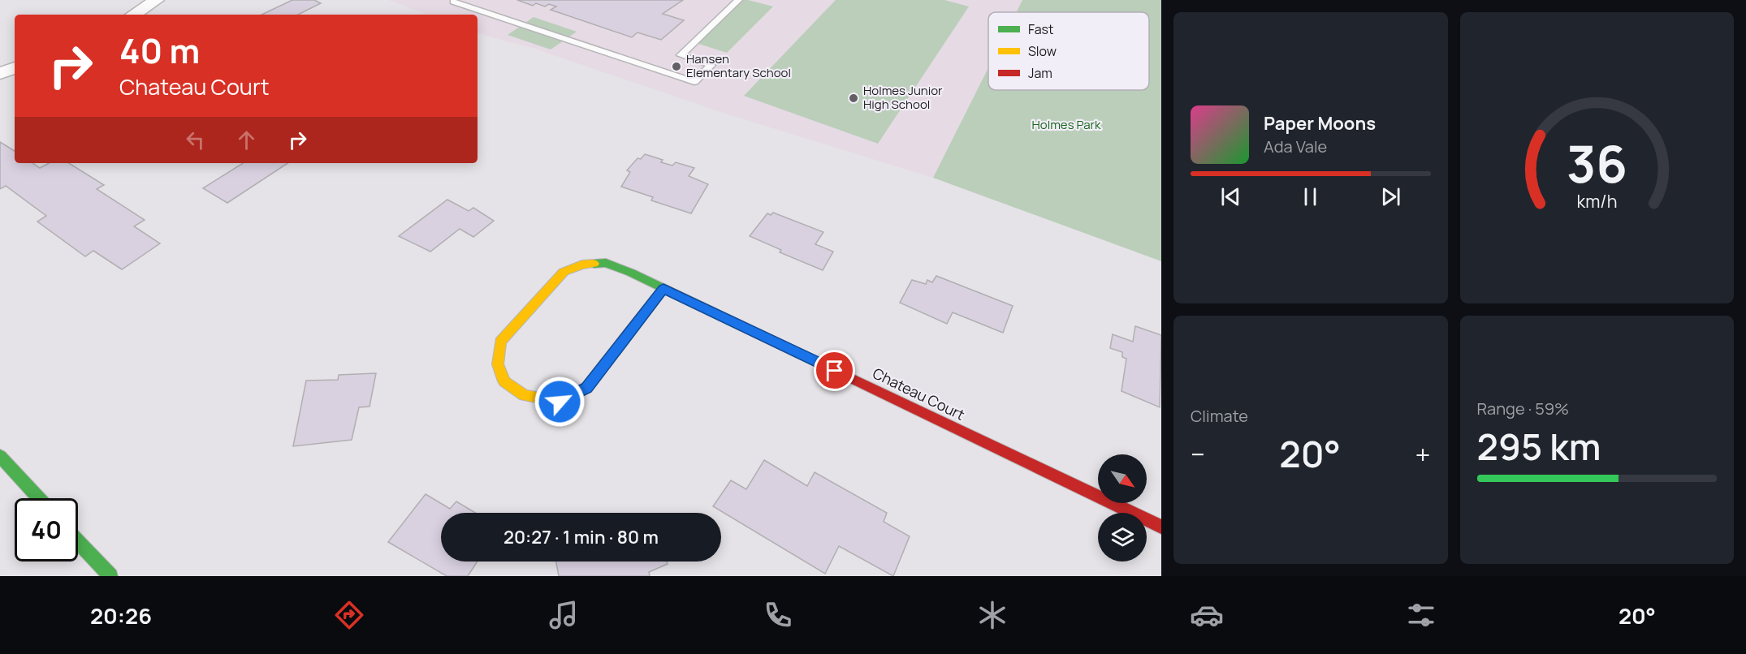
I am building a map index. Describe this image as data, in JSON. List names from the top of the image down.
{
  "streets": {
    "street": ["Chateau Court"]
  },
  "parks": ["Holmes Park"],
  "places": ["Hansen Elementary School", "Holmes Junior High School"],
  "legend": ["Fast", "Slow", "Jam"],
  "north": "bottom right",
  "page": {
    "turn": ["40 m", "Chateau Court"],
    "song": ["Paper Moons", "Ada Vale"],
    "tile": [
      "Climate",
      ["Range · 59%", "295 km"]
    ],
    "heat": ["−", "20°", "+"],
    "limit": "40",
    "trip": "20:27 · 1 min · 80 m",
    "tabs": ["20:26", "20°"],
    "gauge": ["36", "km/h"]
  }
}
